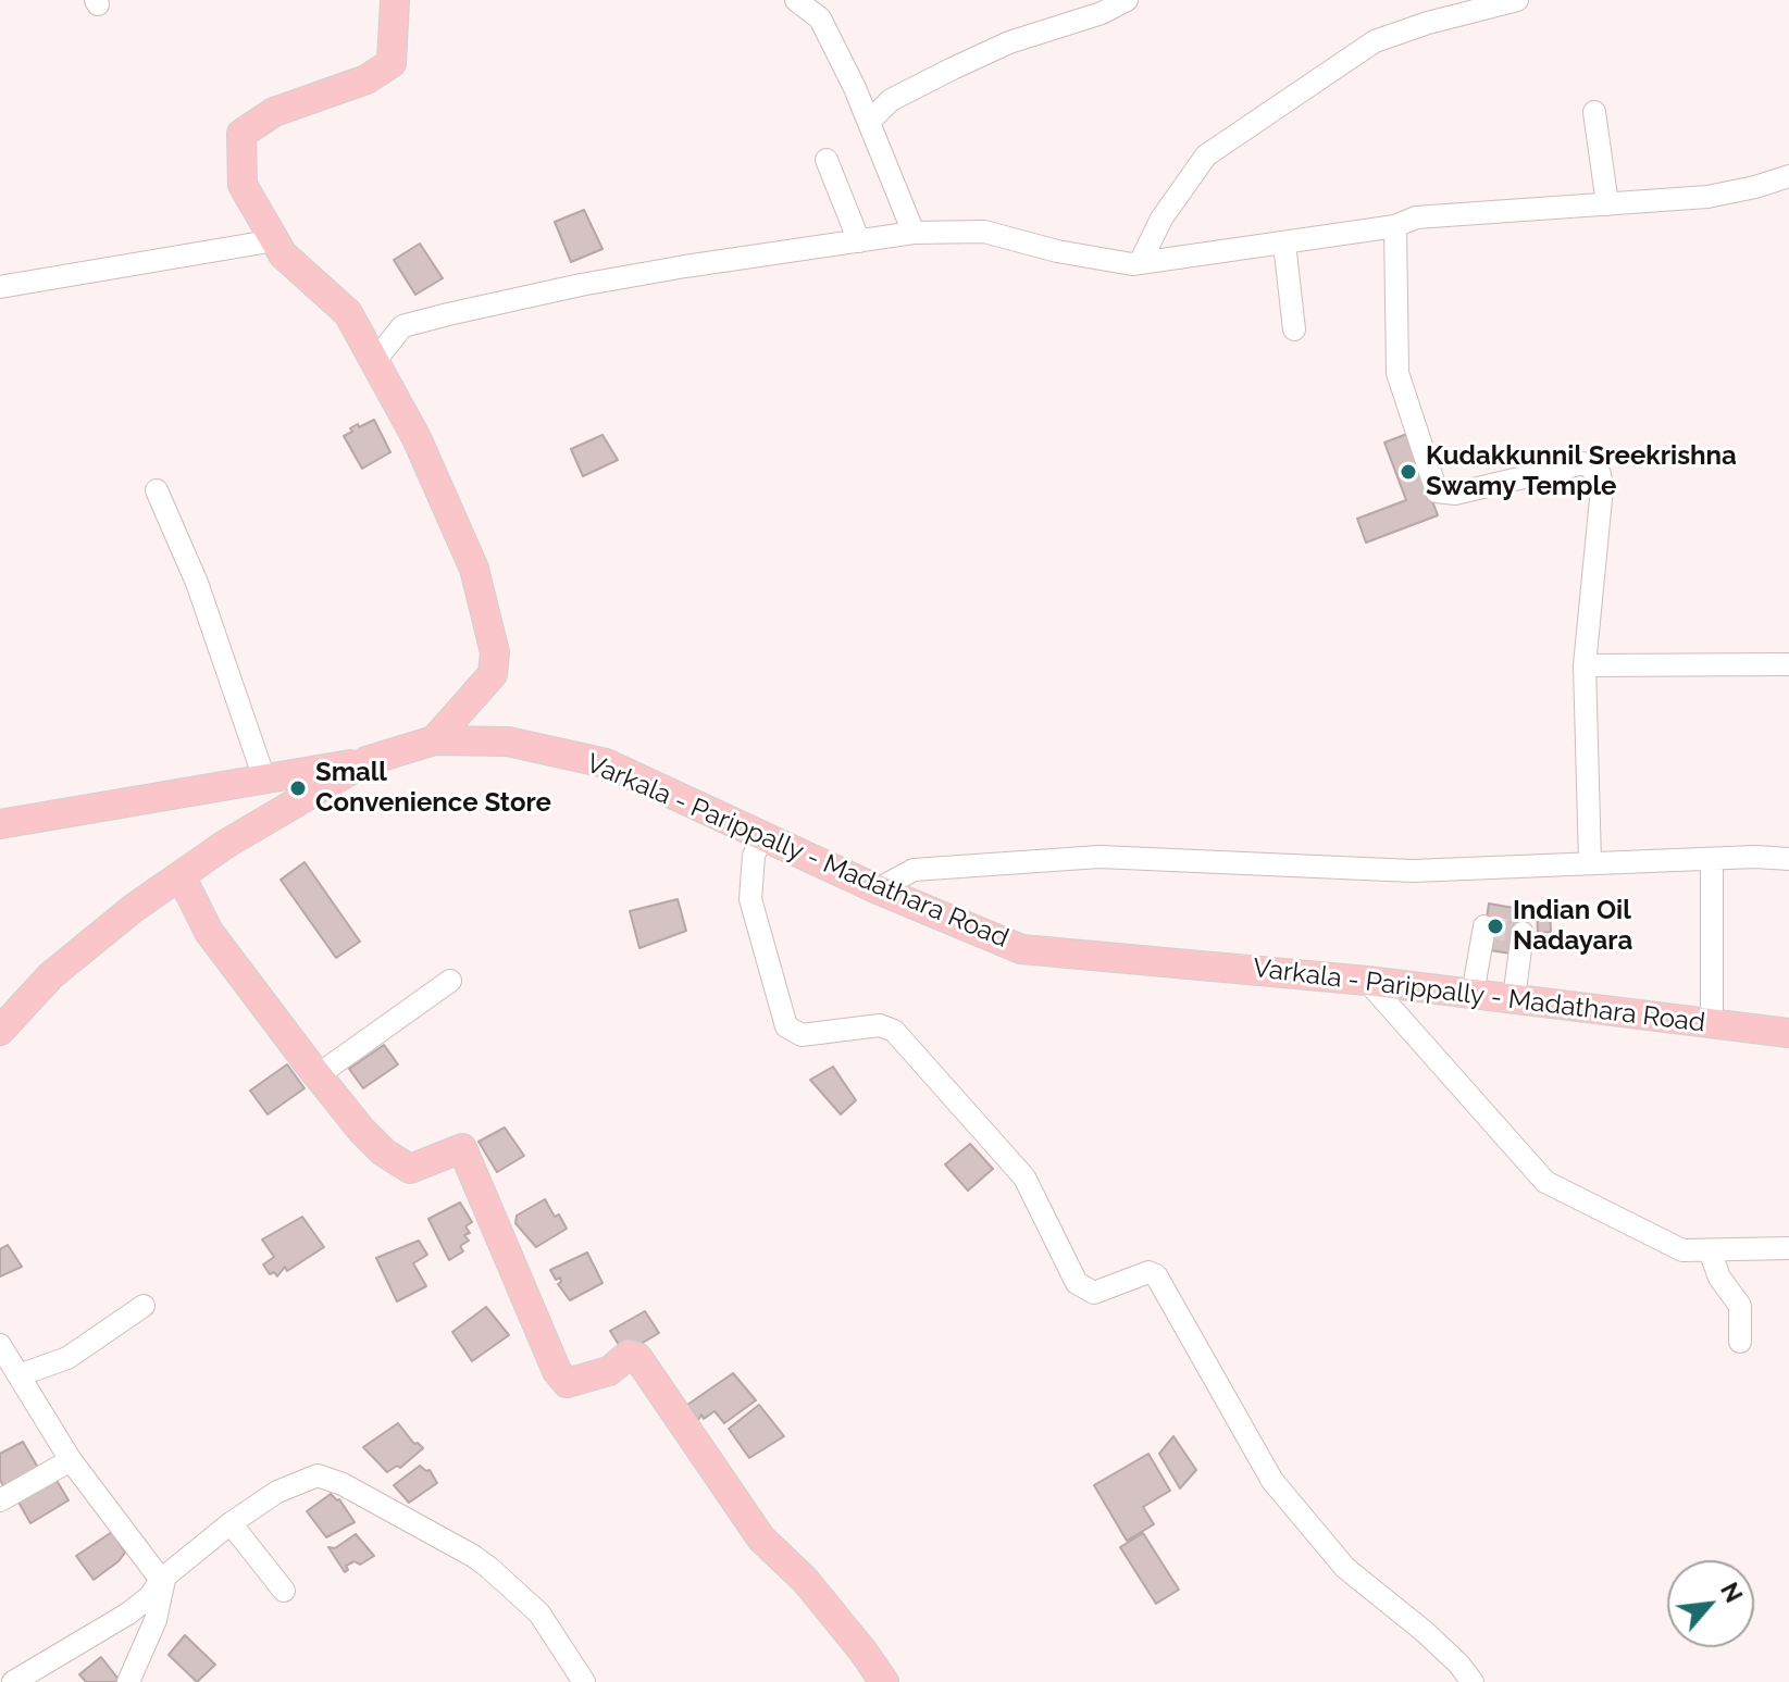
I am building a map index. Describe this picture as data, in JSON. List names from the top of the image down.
{
  "streets": {
    "main road": ["Varkala - Parippally - Madathara Road"]
  },
  "places": ["Kudakkunnil Sreekrishna Swamy Temple", "Small Convenience Store", "Indian Oil Nadayara"],
  "north": "top right"
}
